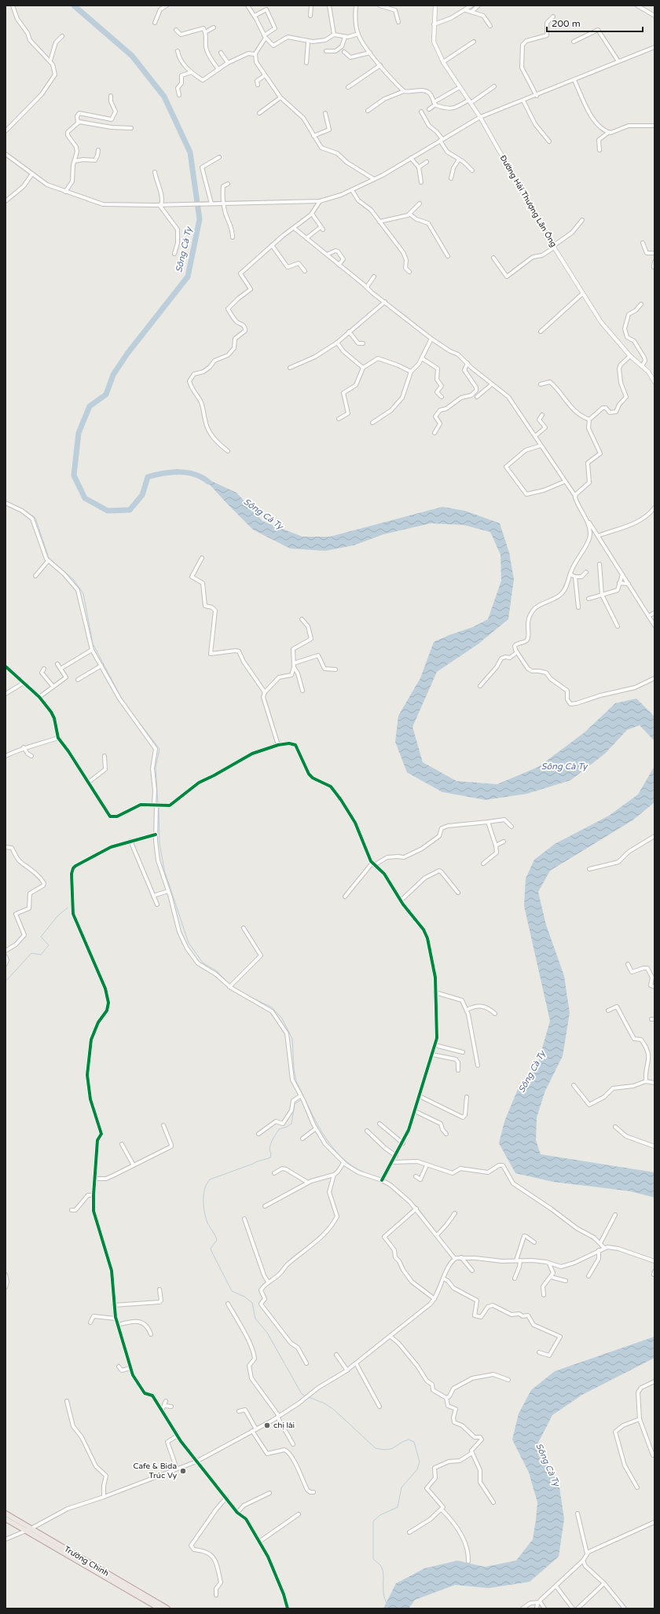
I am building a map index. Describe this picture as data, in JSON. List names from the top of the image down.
{
  "streets": {
    "highway": ["Trường Chinh"],
    "street": ["Đường Hải Thượng Lãn Ông"]
  },
  "water": ["Sông Cà Ty"],
  "places": ["chị lài", "Cafe & Bida Trúc Vy"],
  "scale_bar": "200 m"
}
